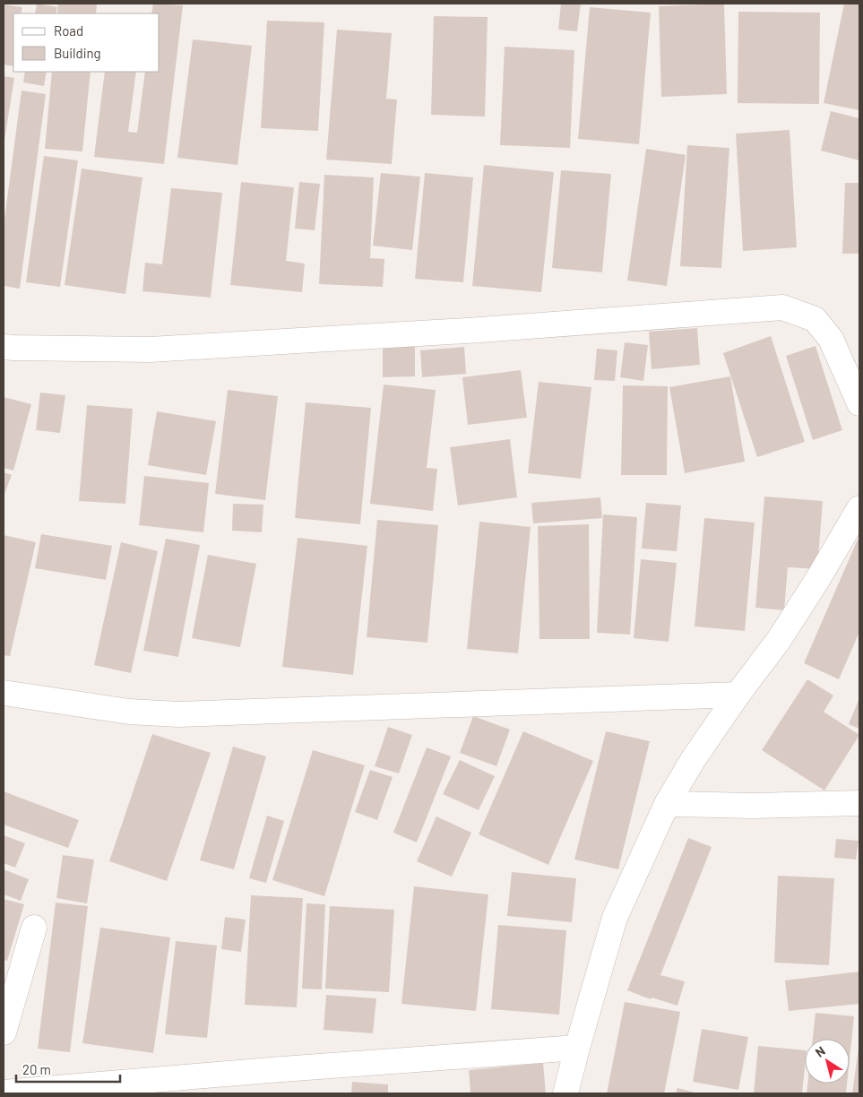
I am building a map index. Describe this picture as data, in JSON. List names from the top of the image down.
{
  "legend": ["Road", "Building"],
  "scale_bar": "20 m",
  "north": "top left"
}
